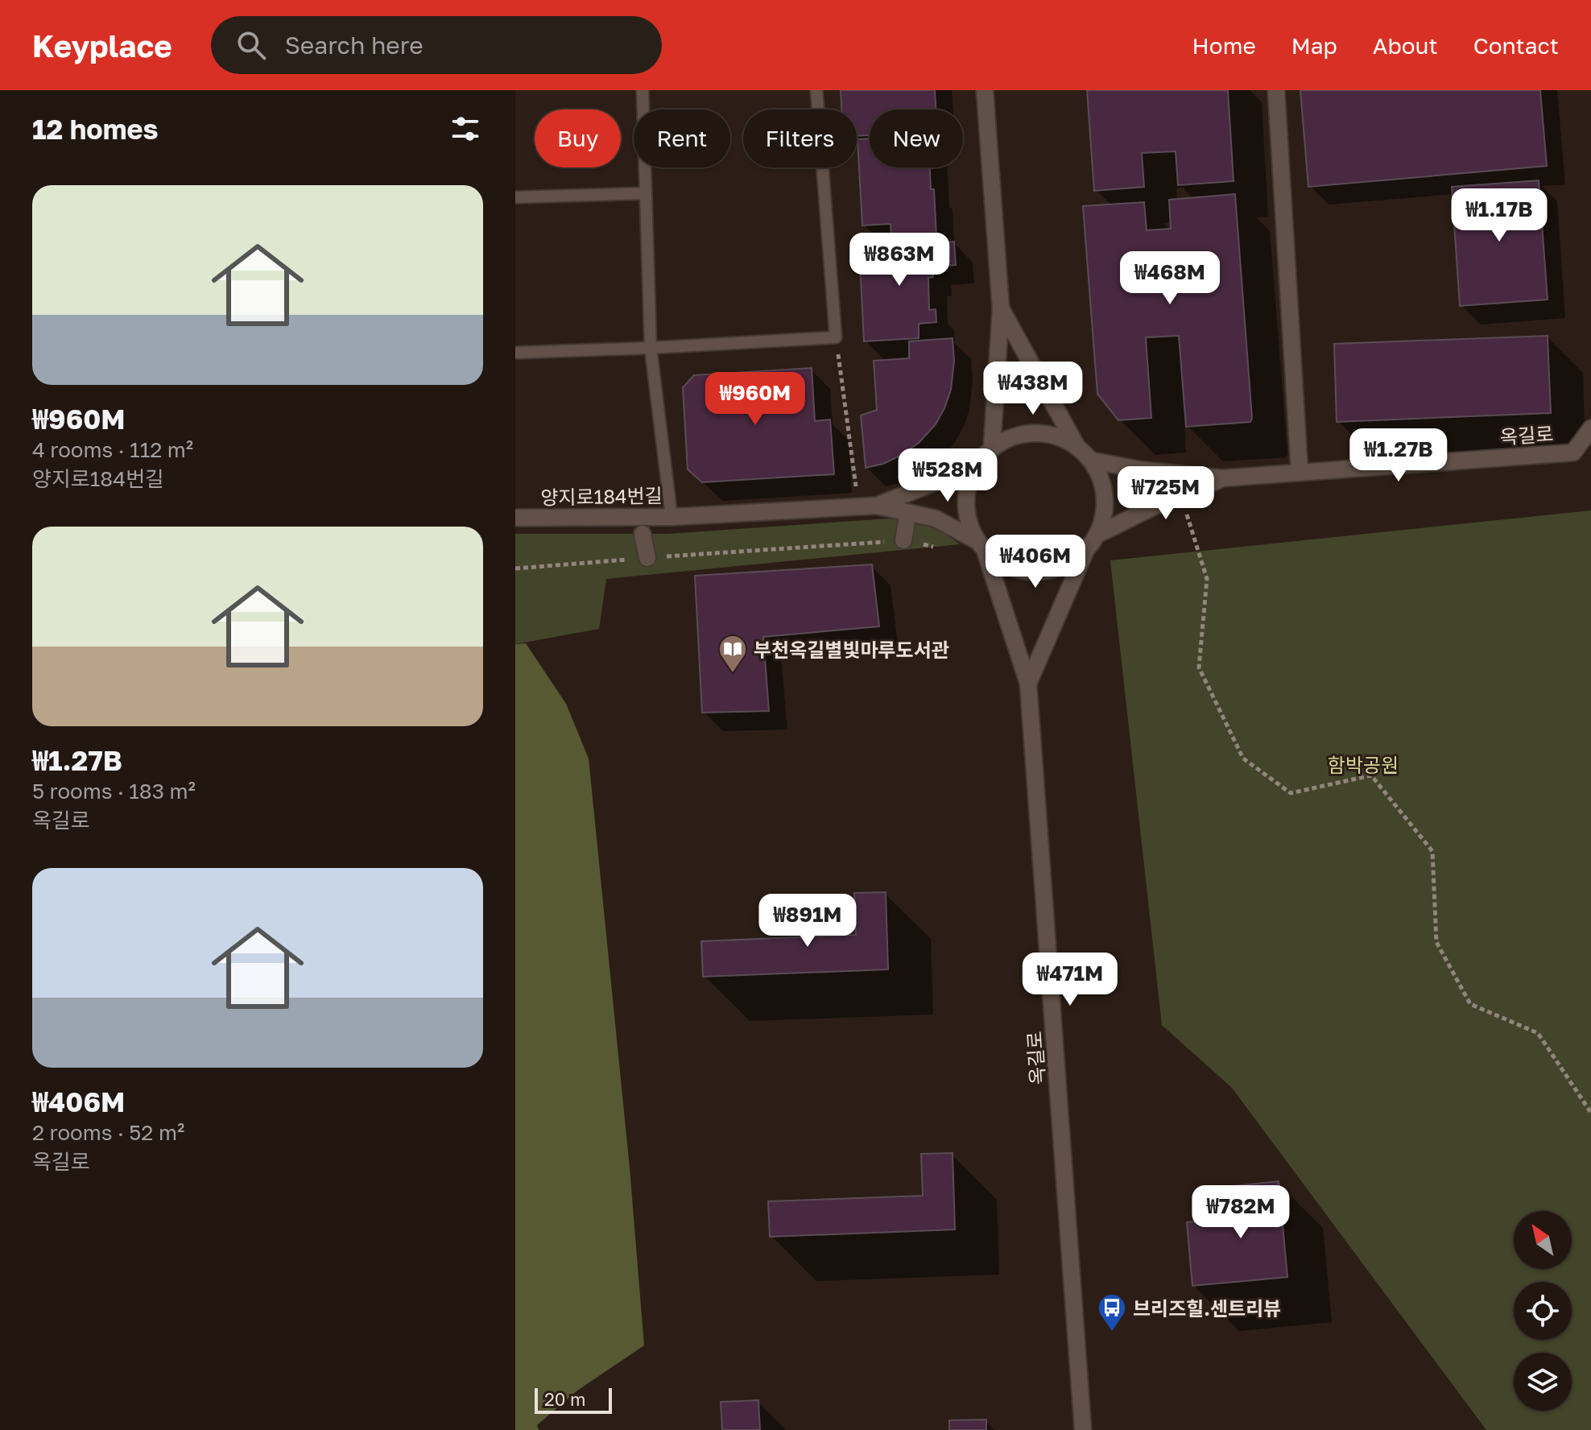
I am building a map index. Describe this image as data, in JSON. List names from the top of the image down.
{
  "streets": {
    "street": ["옥길로", "양지로184번길"]
  },
  "parks": ["함박공원"],
  "places": {
    "library": ["부천옥길별빛마루도서관"],
    "bus stop": ["브리즈힐.센트리뷰"]
  },
  "scale_bar": "20 m",
  "north": "top left",
  "page": {
    "header": "Keyplace",
    "search": "Search here",
    "nav": [
      "Home",
      "Map",
      "About",
      "Contact"
    ],
    "heading": "12 homes",
    "chip": [
      "Buy",
      "Rent",
      "Filters",
      "New"
    ],
    "list": [
      {
        "name": "₩960M",
        "note": "4 rooms · 112 m² · 양지로184번길"
      },
      {
        "name": "₩1.27B",
        "note": "5 rooms · 183 m² · 옥길로"
      },
      {
        "name": "₩406M",
        "note": "2 rooms · 52 m² · 옥길로"
      }
    ],
    "price": [
      "₩1.17B",
      "₩863M",
      "₩468M",
      "₩438M",
      "₩960M",
      "₩1.27B",
      "₩528M",
      "₩725M",
      "₩406M",
      "₩891M",
      "₩471M",
      "₩782M"
    ],
    "scale": "20 m"
  }
}
